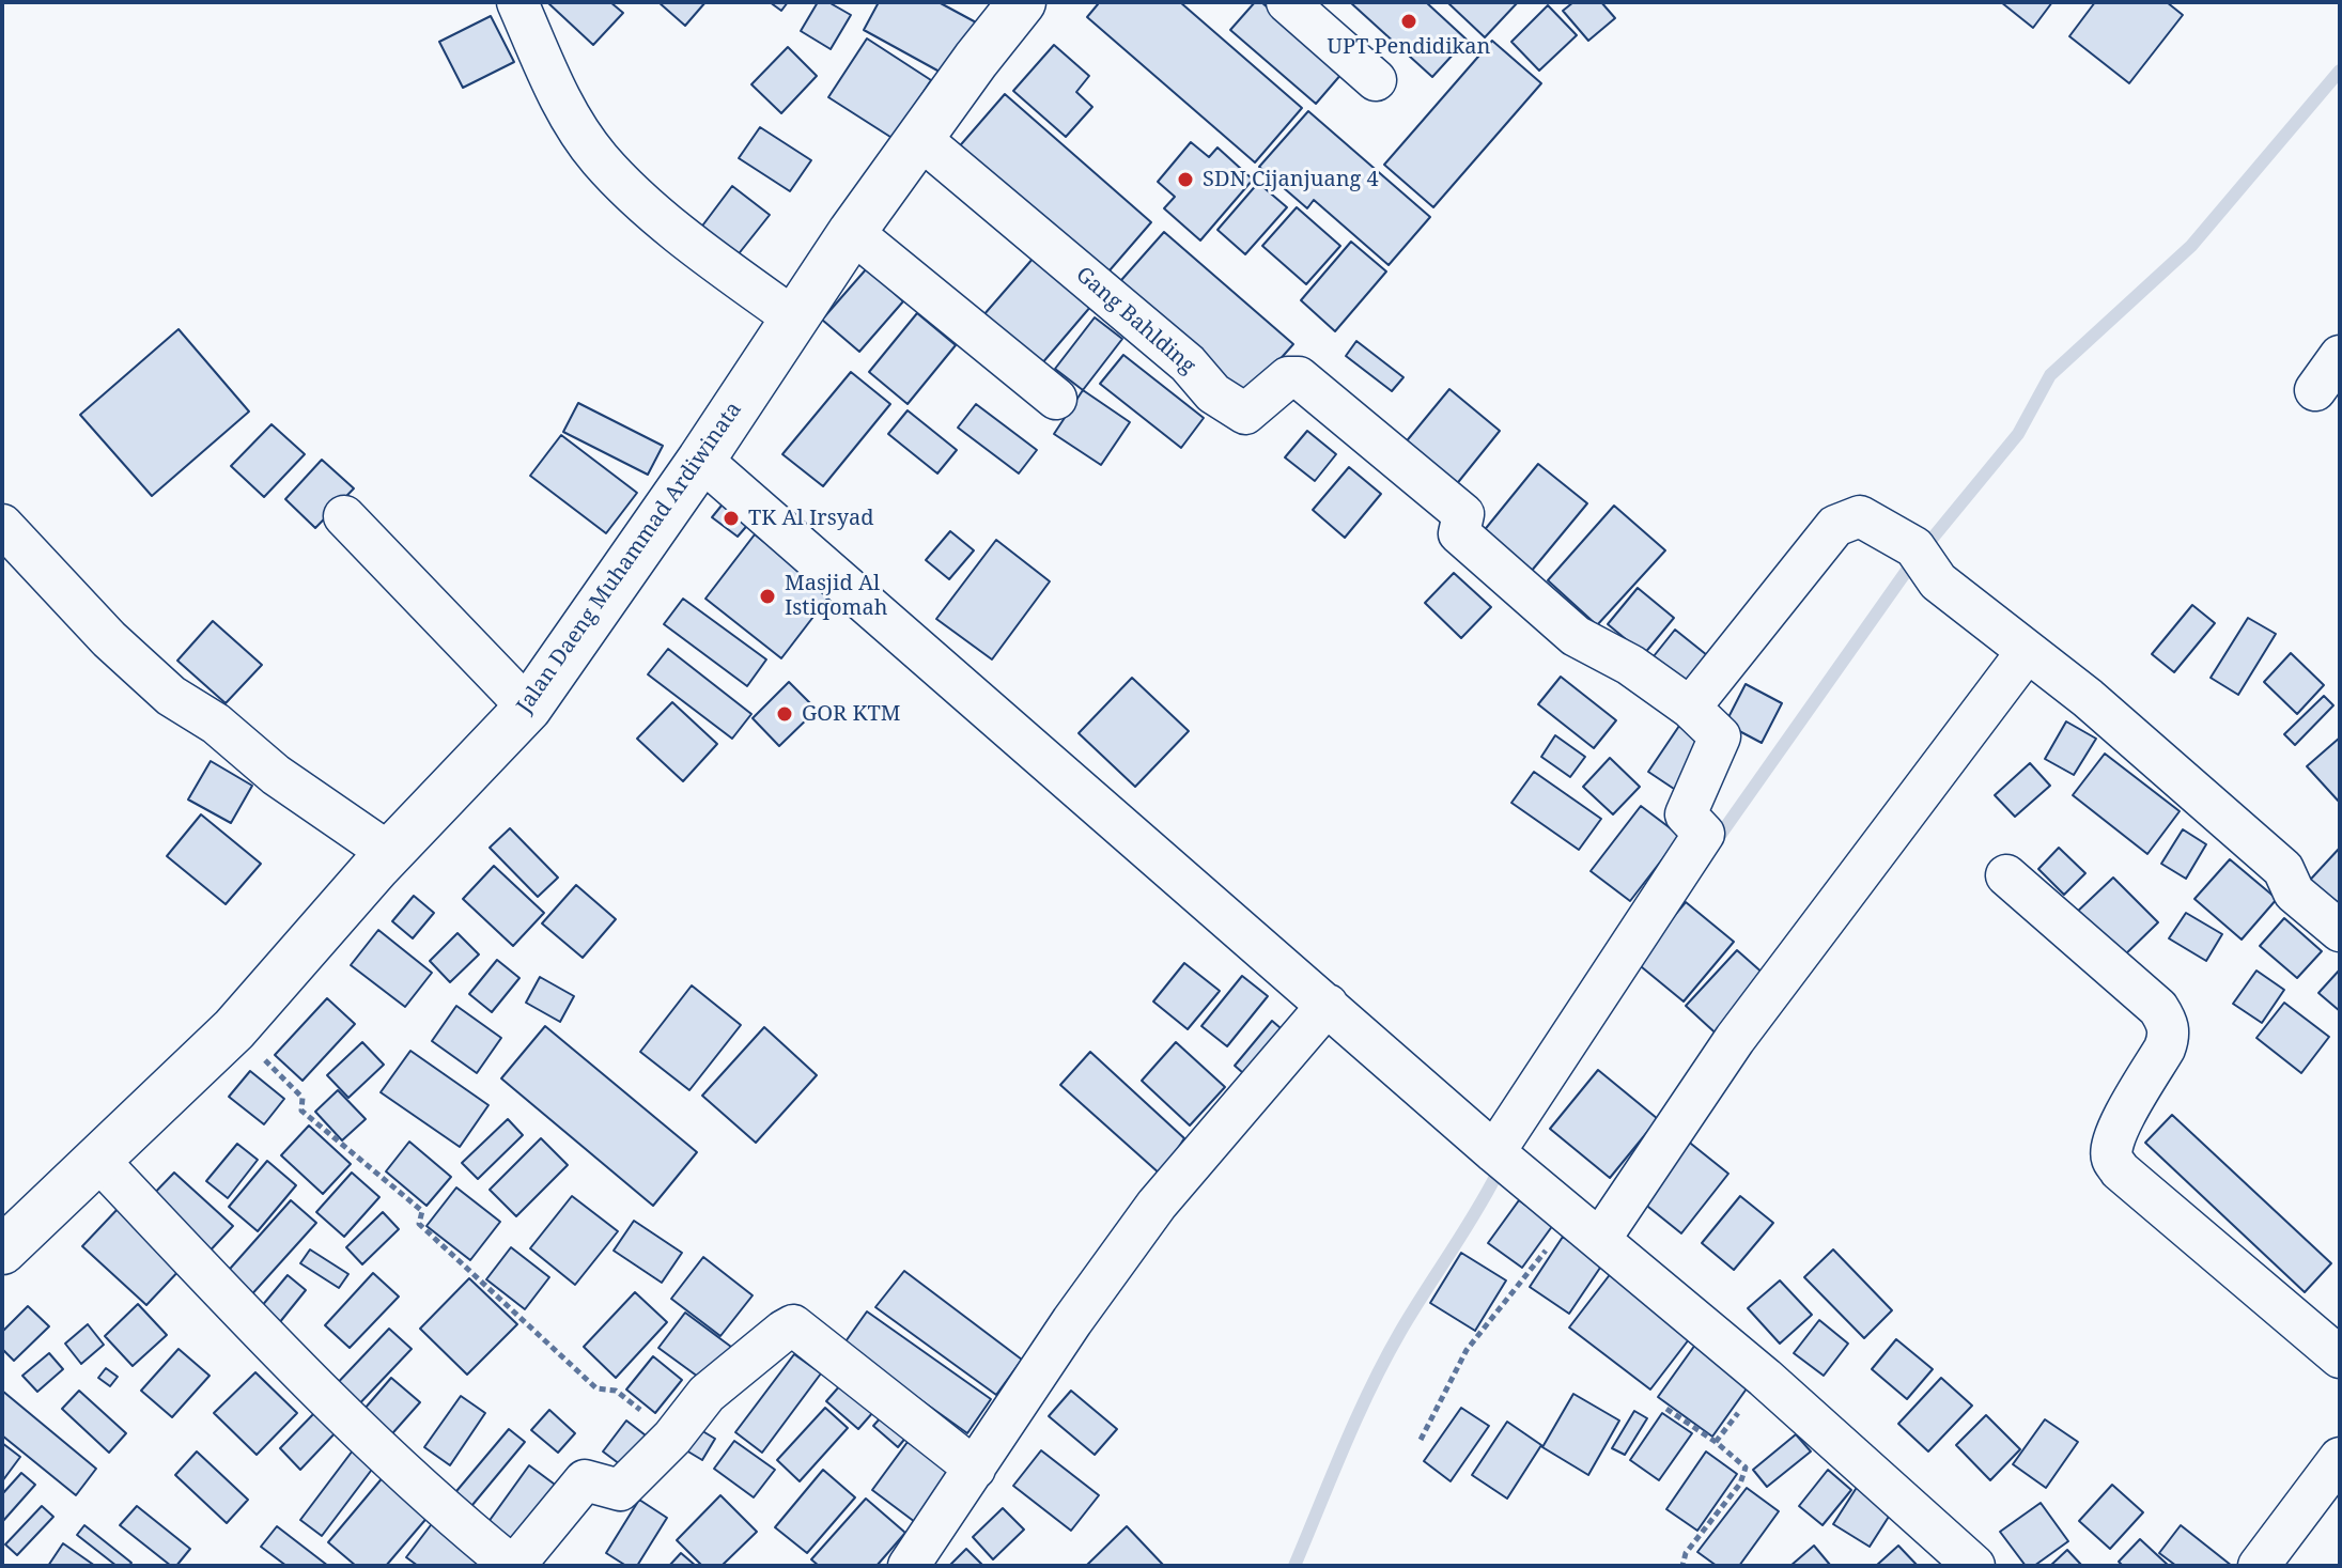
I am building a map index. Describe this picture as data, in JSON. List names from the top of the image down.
{
  "streets": {
    "main road": ["Jalan Daeng Muhammad Ardiwinata"],
    "street": ["Gang Bahlding"]
  },
  "crossings": [
    ["Gang Bahlding", "Jalan Daeng Muhammad Ardiwinata"]
  ],
  "places": [
    "UPT Pendidikan",
    "SDN Cijanjuang 4",
    "TK Al Irsyad",
    "Masjid Al Istiqomah",
    "GOR KTM"
  ]
}
